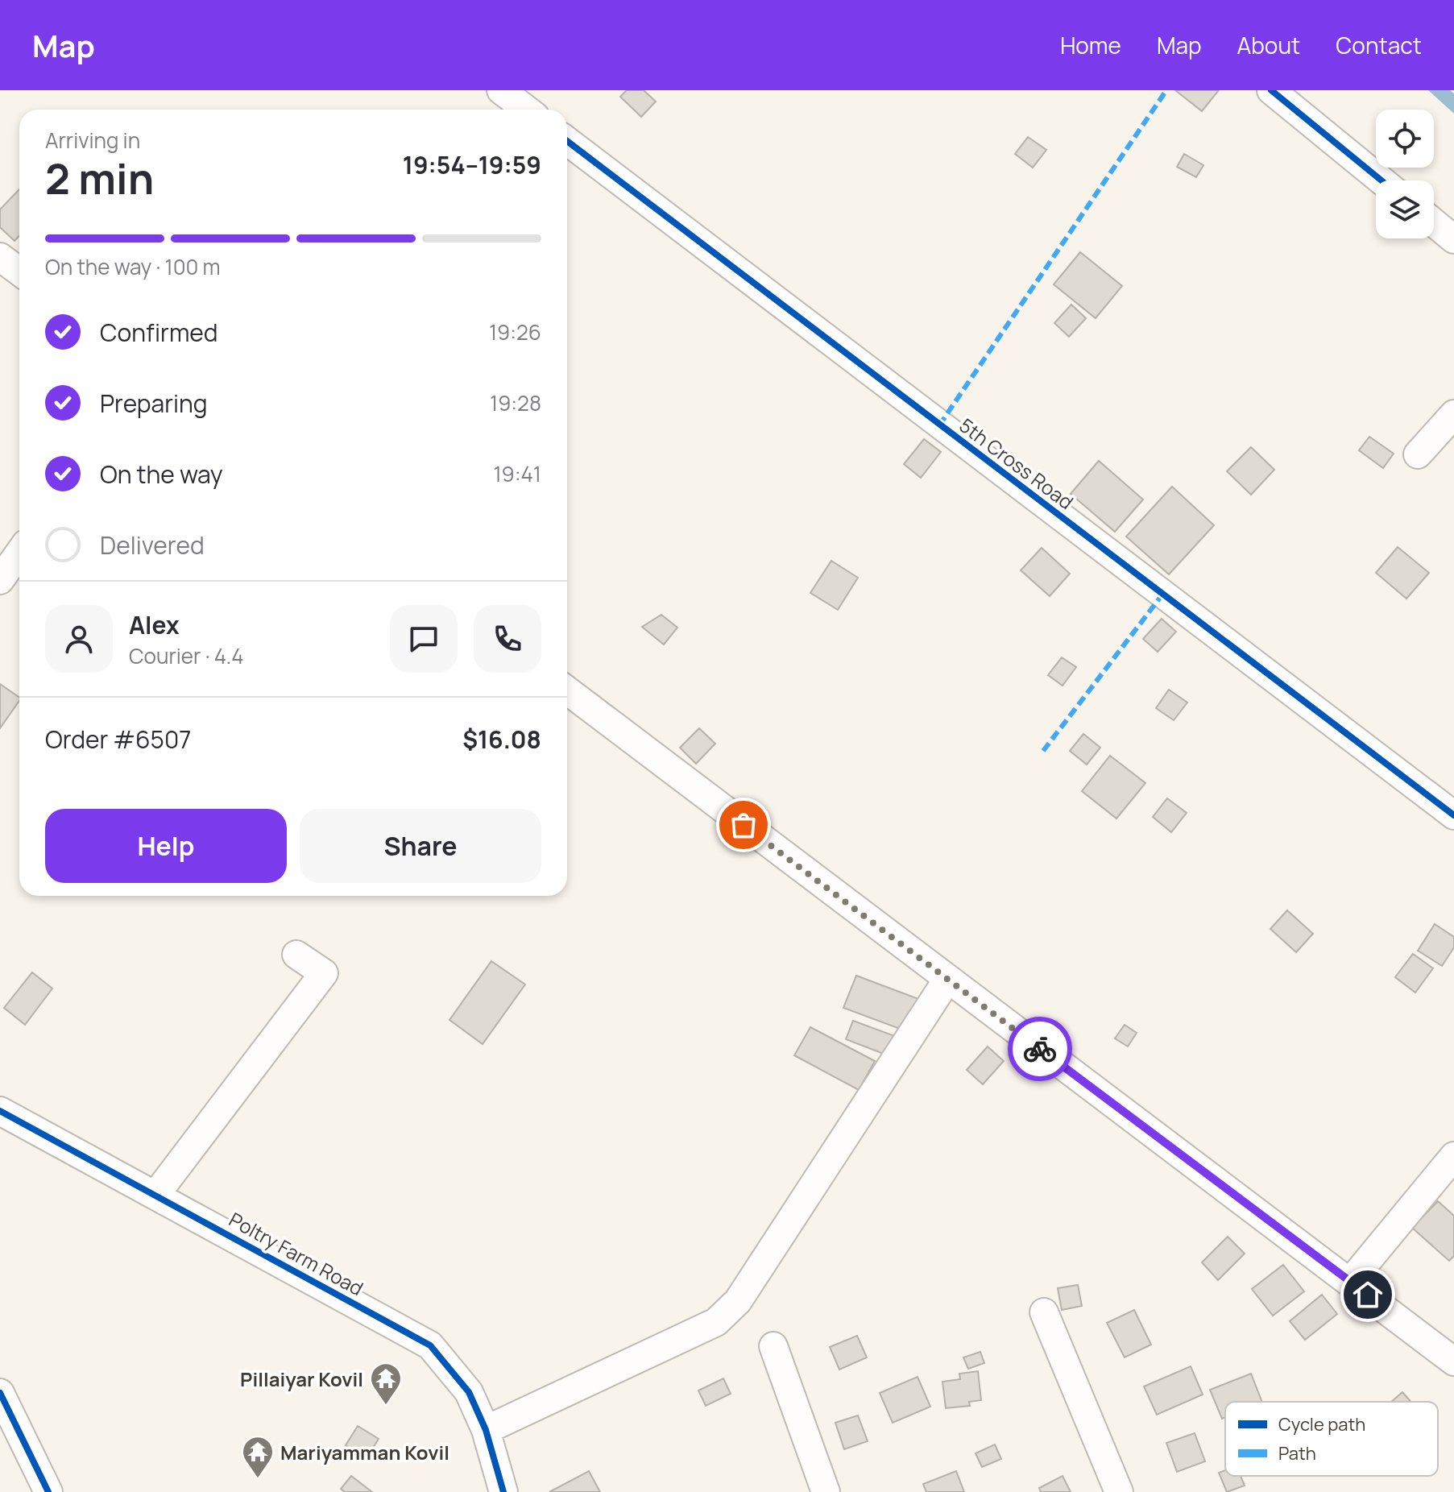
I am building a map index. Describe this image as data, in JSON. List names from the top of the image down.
{
  "streets": {
    "street": ["5th Cross Road", "Poltry Farm Road"]
  },
  "places": {
    "temple": ["Pillaiyar Kovil", "Mariyamman Kovil"]
  },
  "legend": ["Cycle path", "Path"],
  "page": {
    "header": "Map",
    "nav": [
      "Home",
      "Map",
      "About",
      "Contact"
    ],
    "heading": ["2 min", "Arriving in", "19:54–19:59"],
    "panel": [
      "Alex",
      "Courier · 4.4",
      "Order #6507",
      "$16.08"
    ],
    "bar": "On the way · 100 m",
    "list": [
      ["Confirmed", "19:26"],
      ["Preparing", "19:28"],
      ["On the way", "19:41"],
      "Delivered"
    ],
    "buttons": ["Help", "Share"]
  }
}
